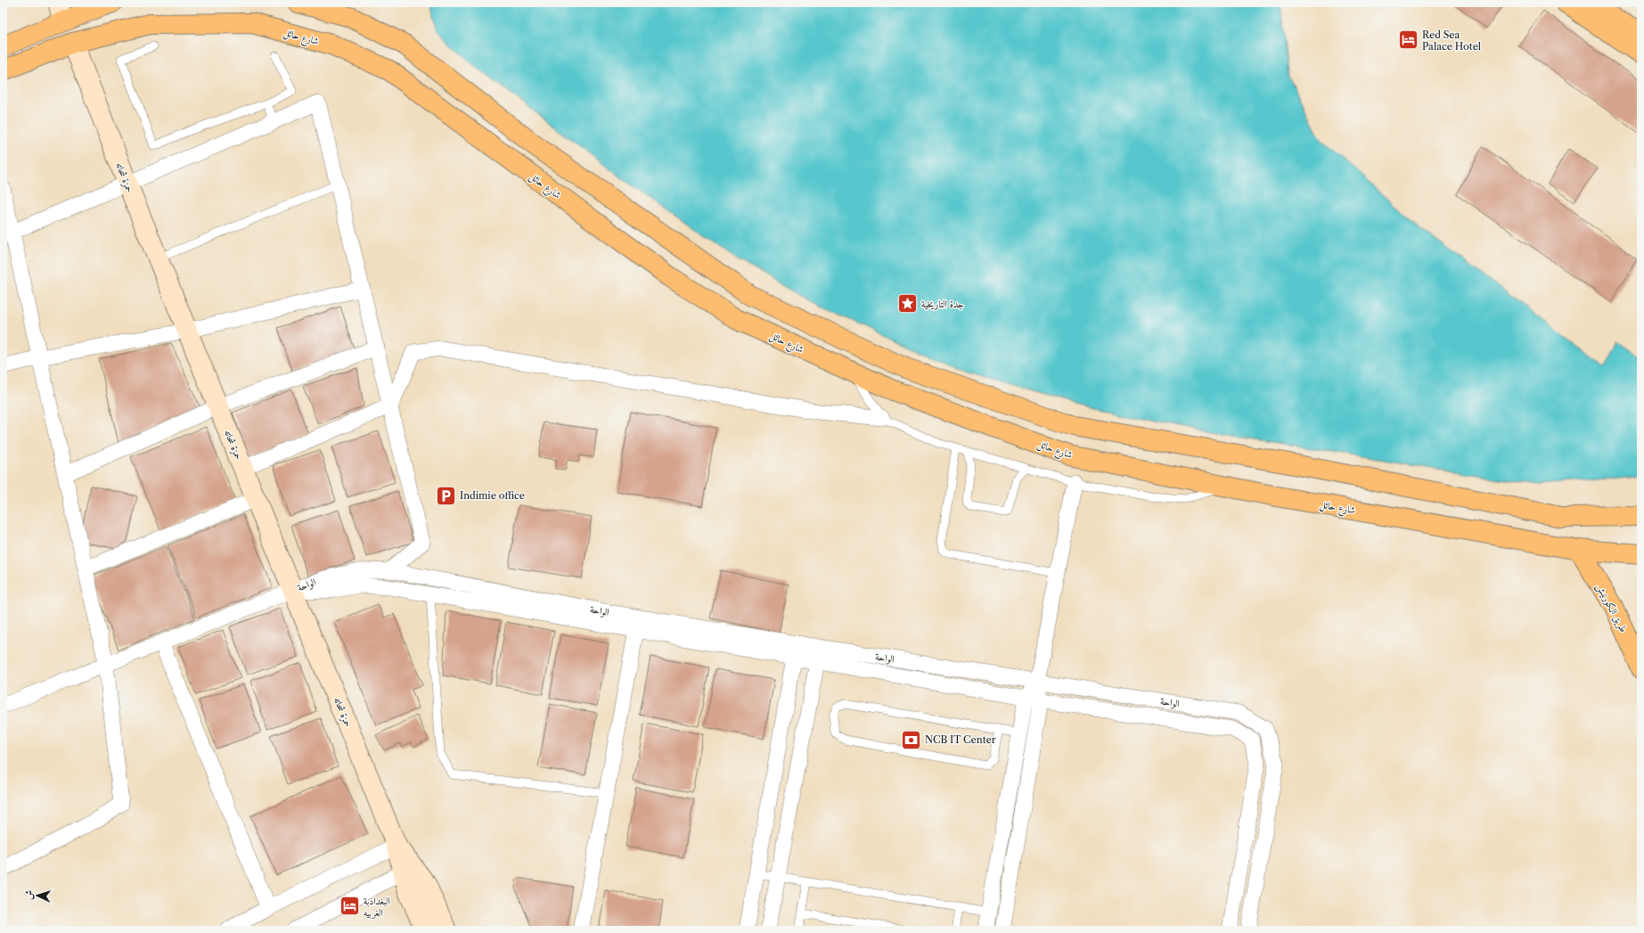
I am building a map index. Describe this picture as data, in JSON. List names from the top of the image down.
{
  "streets": {
    "main road": ["شارع حائل", "حمزة شحاته", "طريق الكورنيش"],
    "street": ["الواحة"]
  },
  "crossings": [
    ["شارع حائل", "حمزة شحاته"],
    ["شارع حائل", "طريق الكورنيش"],
    ["حمزة شحاته", "الواحة"]
  ],
  "places": {
    "hotel": ["Red Sea Palace Hotel", "البغدادبة الغربيه"],
    "place": ["جدة التاريخية"],
    "parking": ["Indimie office"],
    "bank": ["NCB IT Center"]
  },
  "north": "left"
}
